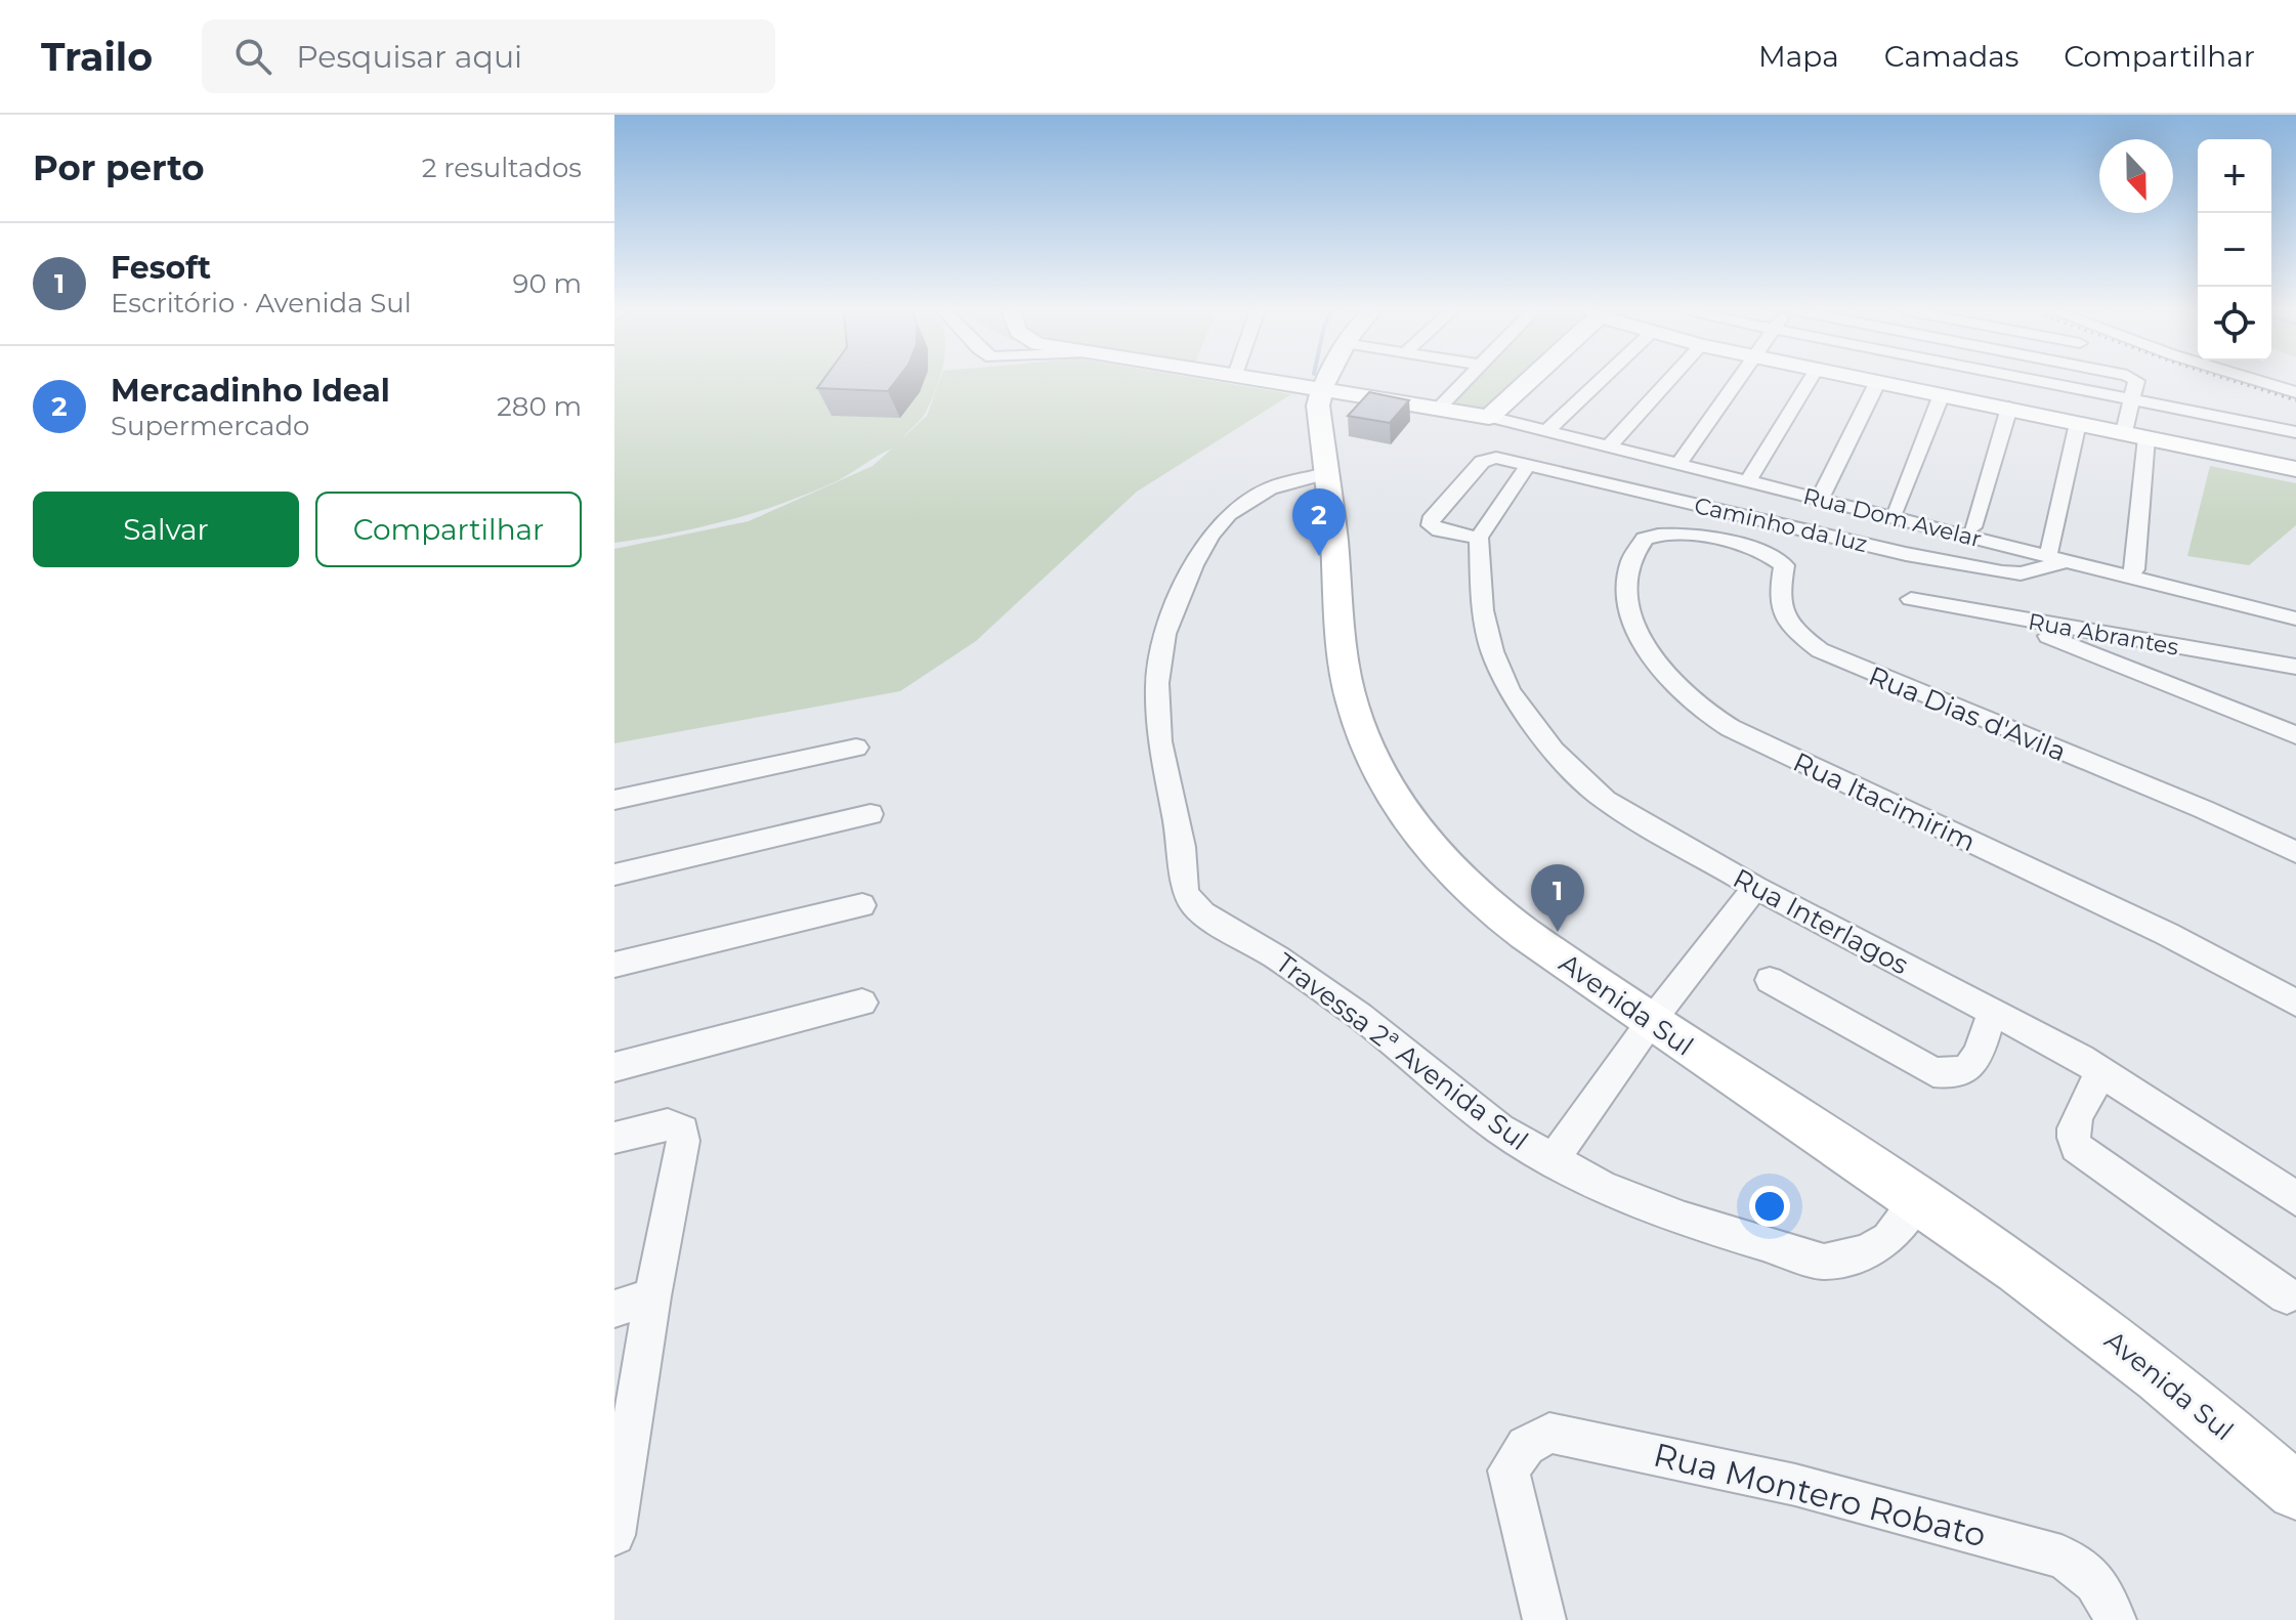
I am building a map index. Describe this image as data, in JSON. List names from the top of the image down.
{
  "streets": {
    "street": [
      "Rua Dom Avelar",
      "Caminho da luz",
      "Rua Abrantes",
      "Rua Dias d'Avila",
      "Rua Itacimirim",
      "Rua Interlagos",
      "Avenida Sul",
      "Travessa 2ª Avenida Sul",
      "Rua Montero Robato"
    ]
  },
  "crossings": [
    ["Rua Dom Avelar", "Caminho da luz"],
    ["Caminho da luz", "Rua Interlagos"],
    ["Rua Dias d'Avila", "Rua Itacimirim"],
    ["Avenida Sul", "Travessa 2ª Avenida Sul"]
  ],
  "north": "bottom",
  "page": {
    "header": "Trailo",
    "search": "Pesquisar aqui",
    "nav": ["Mapa", "Camadas", "Compartilhar"],
    "heading": ["Por perto", "2 resultados"],
    "map_buttons": ["+", "−"],
    "list": [
      {
        "mark": "1",
        "name": "Fesoft",
        "note": "Escritório · Avenida Sul",
        "value": "90 m"
      },
      {
        "mark": "2",
        "name": "Mercadinho Ideal",
        "note": "Supermercado",
        "value": "280 m"
      }
    ],
    "buttons": ["Salvar", "Compartilhar"],
    "pins": ["2", "1"]
  }
}
